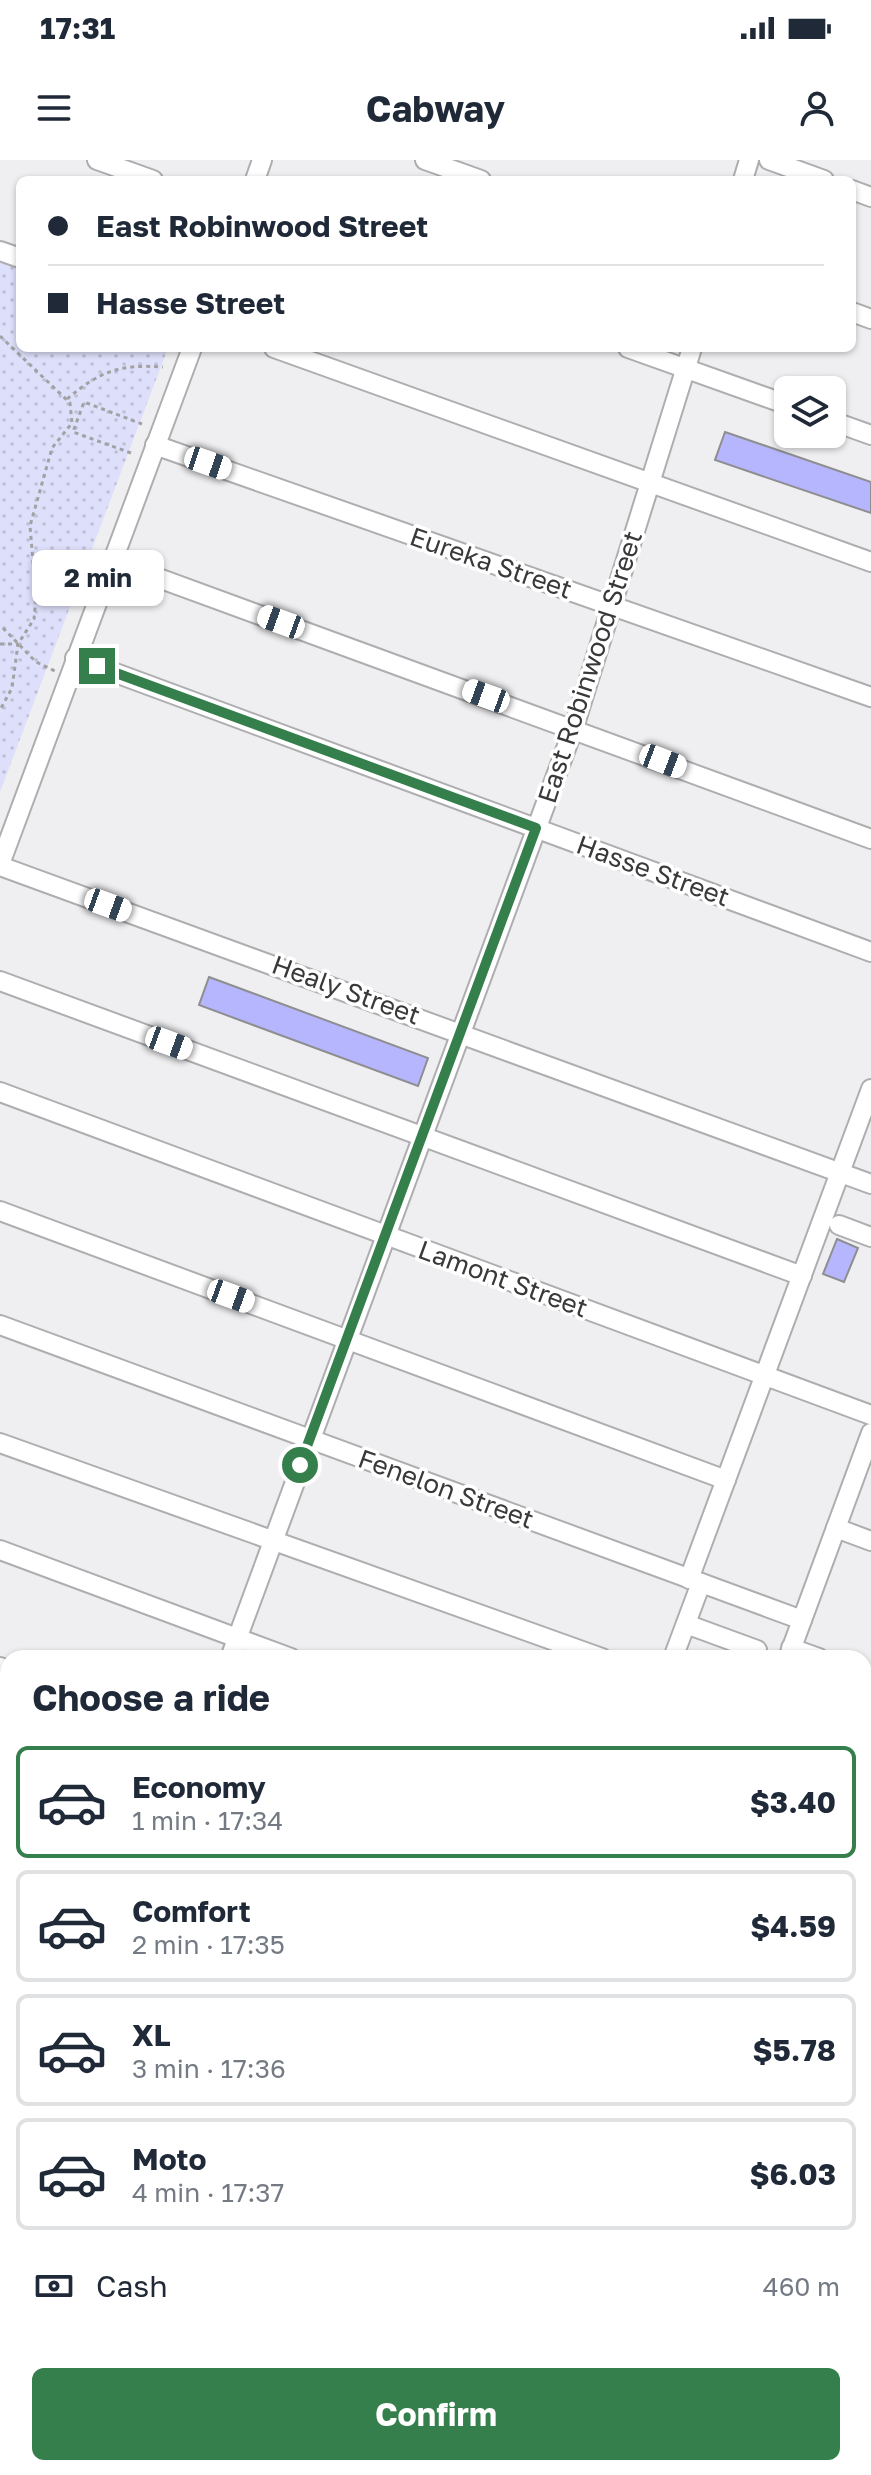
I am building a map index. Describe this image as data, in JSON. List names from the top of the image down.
{
  "streets": {
    "street": [
      "Eureka Street",
      "East Robinwood Street",
      "Hasse Street",
      "Healy Street",
      "Lamont Street",
      "Fenelon Street"
    ]
  },
  "crossings": [
    ["Eureka Street", "East Robinwood Street"],
    ["East Robinwood Street", "Hasse Street"],
    ["East Robinwood Street", "Healy Street"],
    ["East Robinwood Street", "Lamont Street"],
    ["East Robinwood Street", "Fenelon Street"]
  ],
  "page": {
    "status": "17:31",
    "header": "Cabway",
    "banner": ["East Robinwood Street", "Hasse Street"],
    "bubble": "2 min",
    "heading": "Choose a ride",
    "list": [
      {
        "name": "Economy",
        "note": "1 min · 17:34",
        "value": "$3.40"
      },
      {
        "name": "Comfort",
        "note": "2 min · 17:35",
        "value": "$4.59"
      },
      {
        "name": "XL",
        "note": "3 min · 17:36",
        "value": "$5.78"
      },
      {
        "name": "Moto",
        "note": "4 min · 17:37",
        "value": "$6.03"
      }
    ],
    "pay": ["Cash", "460 m"],
    "buttons": "Confirm"
  }
}
